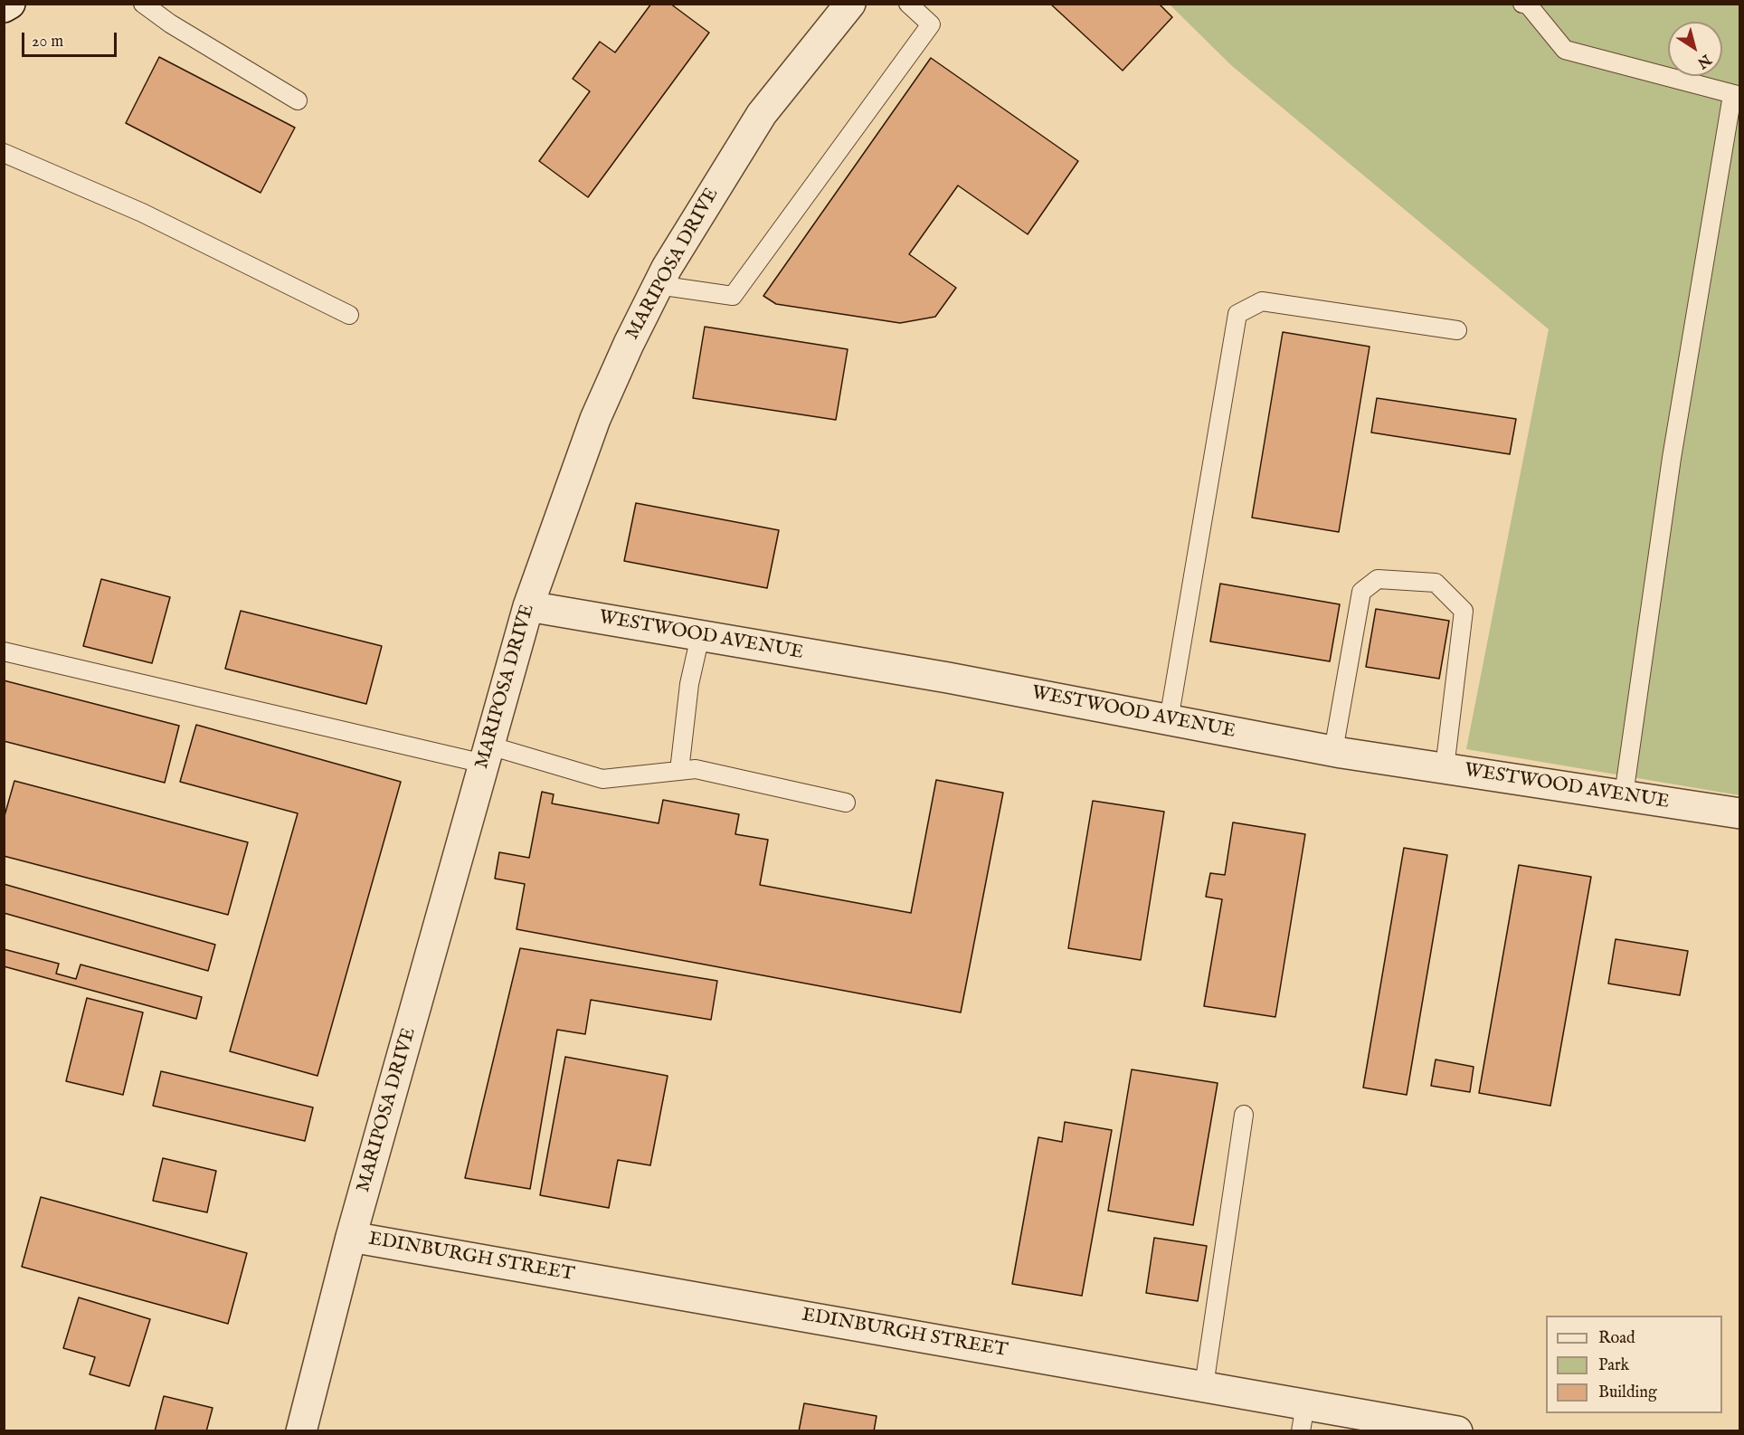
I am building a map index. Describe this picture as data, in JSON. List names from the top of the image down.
{
  "streets": {
    "street": ["MARIPOSA DRIVE", "WESTWOOD AVENUE", "EDINBURGH STREET"]
  },
  "crossings": [
    ["MARIPOSA DRIVE", "WESTWOOD AVENUE"],
    ["MARIPOSA DRIVE", "EDINBURGH STREET"]
  ],
  "legend": ["Road", "Park", "Building"],
  "scale_bar": "20 m",
  "north": "bottom right"
}
